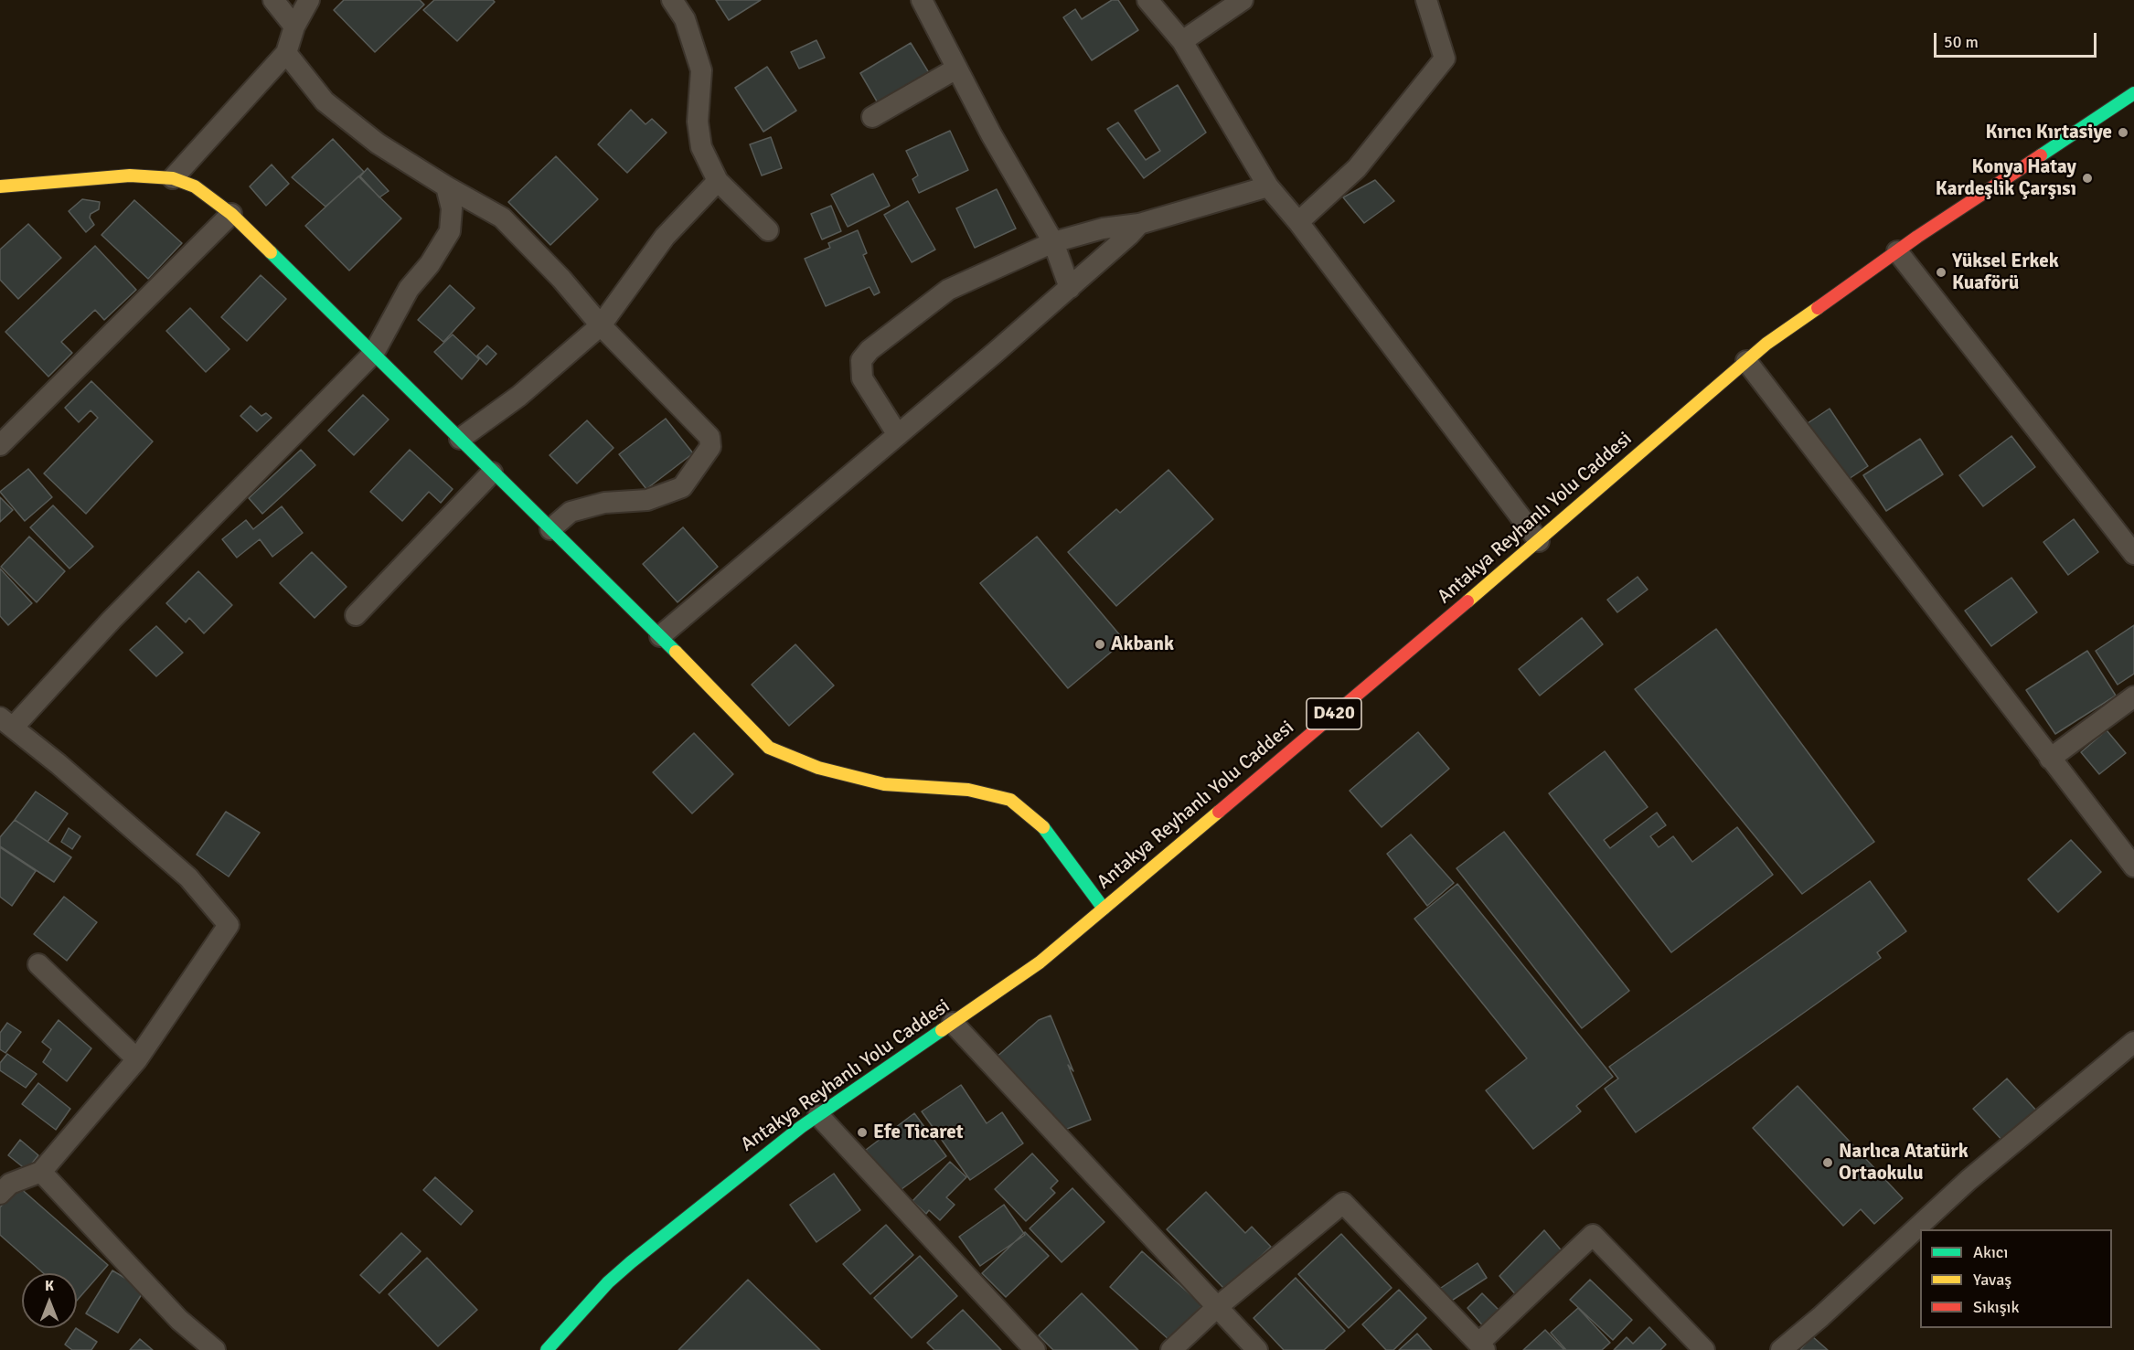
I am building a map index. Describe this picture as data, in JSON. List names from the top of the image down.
{
  "streets": {
    "main road": ["Antakya Reyhanlı Yolu Caddesi", "D420"]
  },
  "places": [
    "Kırıcı Kırtasiye",
    "Konya Hatay Kardeşlik Çarşısı",
    "Yüksel Erkek Kuaförü",
    "Akbank",
    "Efe Ticaret",
    "Narlıca Atatürk Ortaokulu"
  ],
  "legend": ["Akıcı", "Yavaş", "Sıkışık"],
  "scale_bar": "50 m",
  "north": "top"
}
